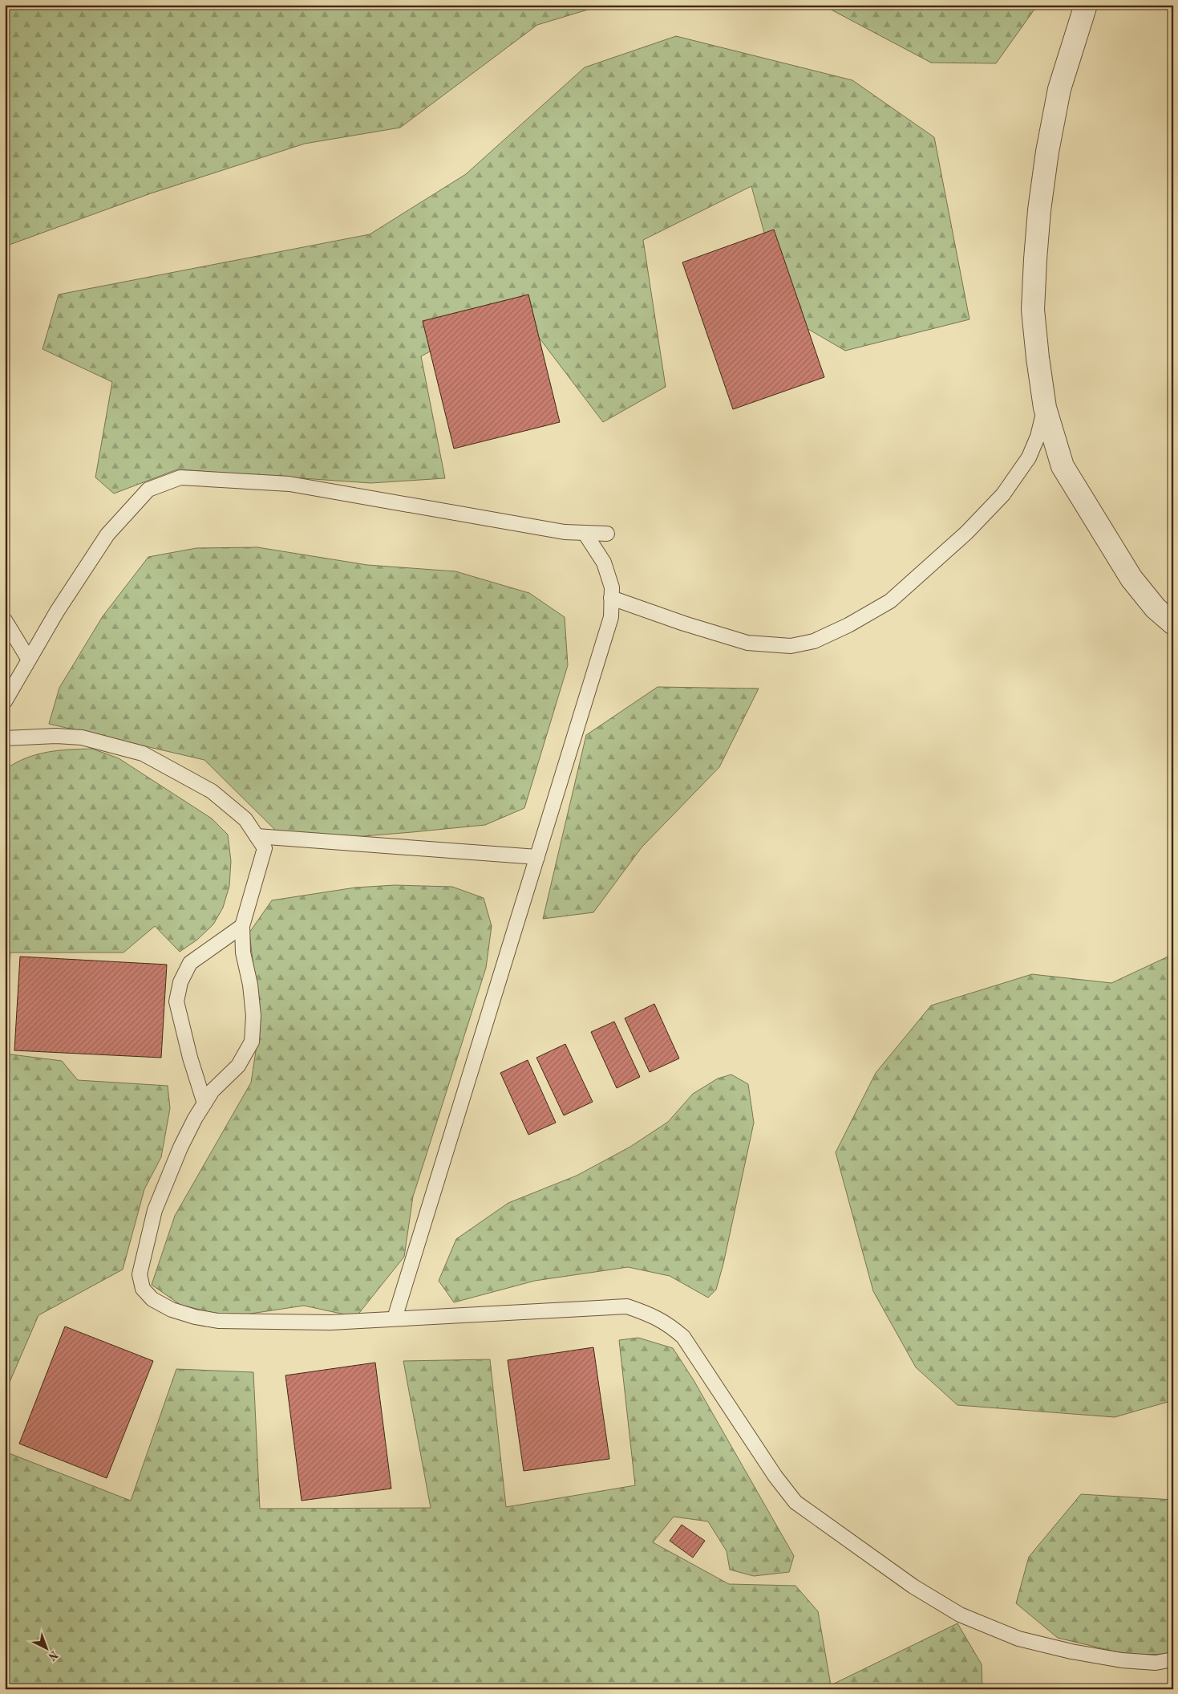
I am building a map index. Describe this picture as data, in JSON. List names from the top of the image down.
{
  "north": "bottom right"
}
